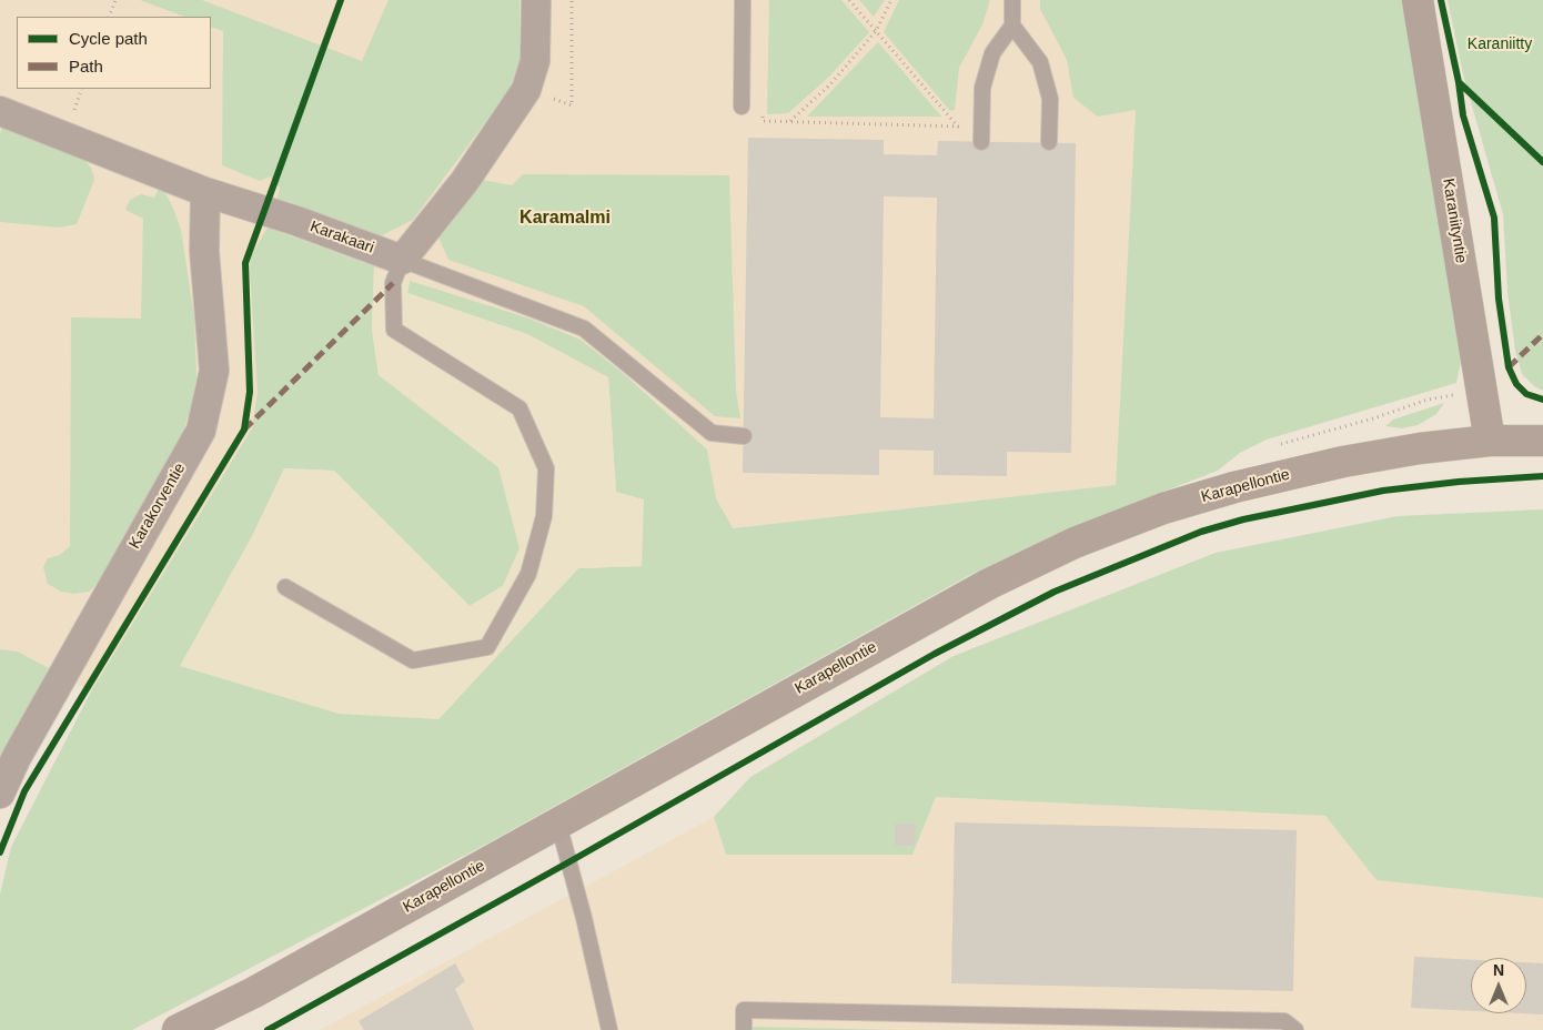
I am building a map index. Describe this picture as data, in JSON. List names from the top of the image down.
{
  "streets": {
    "street": [
      "Karaniityntie",
      "Karakaari",
      "Karapellontie",
      "Karakorventie"
    ]
  },
  "crossings": [
    ["Karaniityntie", "Karapellontie"],
    ["Karakaari", "Karakorventie"]
  ],
  "districts": ["Karamalmi"],
  "parks": ["Karaniitty"],
  "legend": ["Cycle path", "Path"],
  "north": "top"
}
